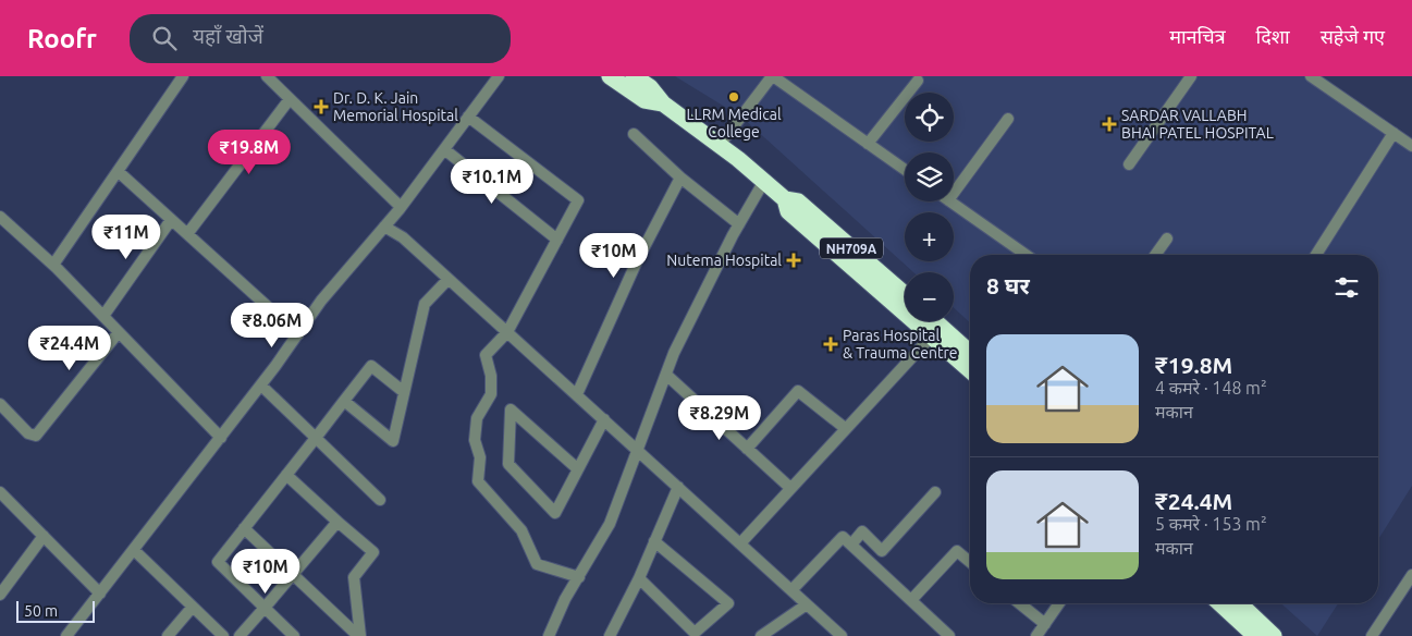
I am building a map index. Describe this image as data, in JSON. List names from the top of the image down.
{
  "streets": {
    "highway": ["NH709A"]
  },
  "places": {
    "other": ["LLRM Medical College"],
    "health": [
      "Dr. D. K. Jain Memorial Hospital",
      "SARDAR VALLABH BHAI PATEL HOSPITAL",
      "Nutema Hospital",
      "Paras Hospital & Trauma Centre"
    ]
  },
  "scale_bar": "50 m",
  "page": {
    "header": "Roofr",
    "search": "यहाँ खोजें",
    "nav": ["मानचित्र", "दिशा", "सहेजे गए"],
    "map_buttons": ["+", "−"],
    "price": [
      "₹19.8M",
      "₹10.1M",
      "₹11M",
      "₹10M",
      "₹8.06M",
      "₹24.4M",
      "₹8.29M",
      "₹10M"
    ],
    "heading": "8 घर",
    "list": [
      {
        "name": "₹19.8M",
        "note": "4 कमरे · 148 m² · मकान"
      },
      {
        "name": "₹24.4M",
        "note": "5 कमरे · 153 m² · मकान"
      }
    ],
    "scale": "50 m"
  }
}
